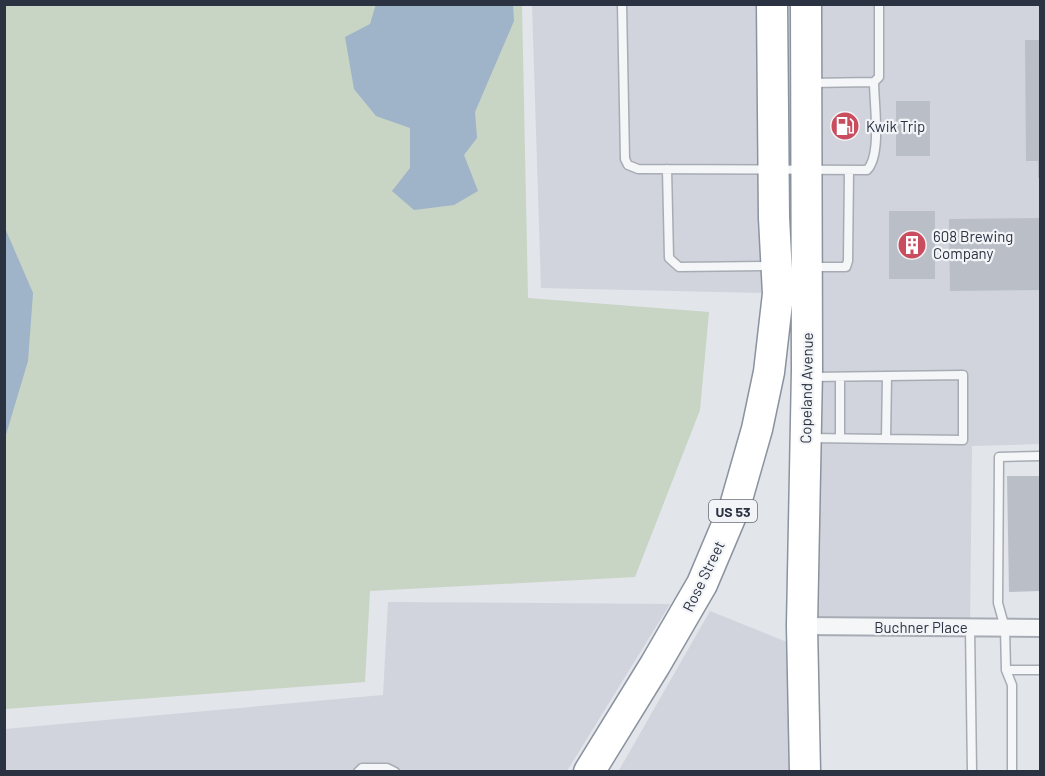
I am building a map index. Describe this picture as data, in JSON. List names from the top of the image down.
{
  "streets": {
    "highway": ["Copeland Avenue", "US 53", "Rose Street"],
    "street": ["Buchner Place"]
  },
  "crossings": [
    ["Copeland Avenue", "Rose Street"],
    ["Copeland Avenue", "Buchner Place"],
    ["US 53", "Rose Street"]
  ],
  "places": {
    "fuel station": ["Kwik Trip"],
    "building": ["608 Brewing Company"]
  }
}
